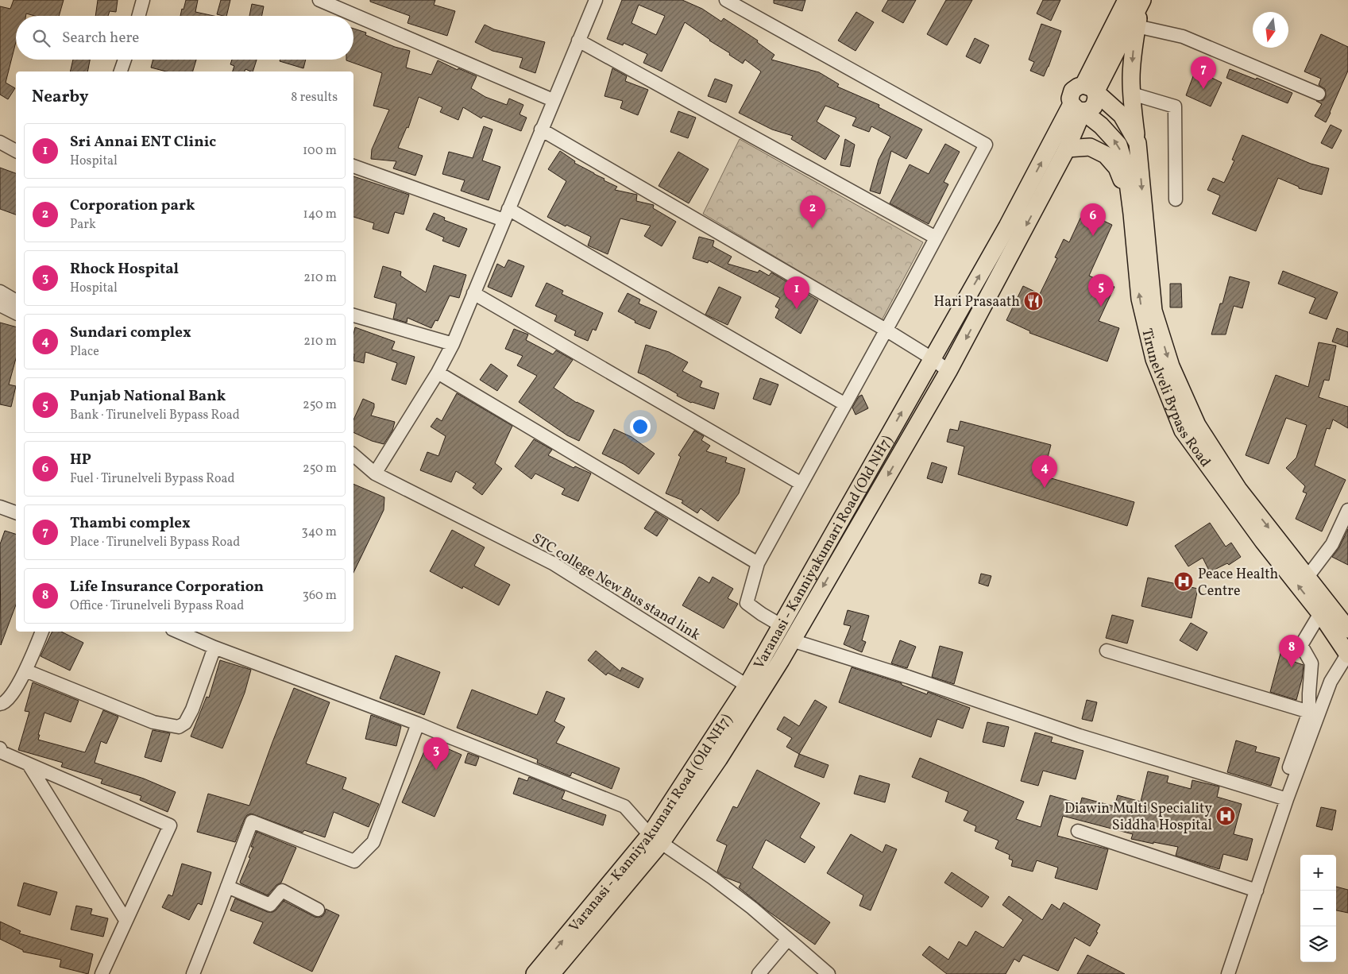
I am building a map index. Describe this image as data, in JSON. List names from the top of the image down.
{
  "streets": {
    "main road": ["Tirunelveli Bypass Road", "Varanasi - Kanniyakumari Road (Old NH7)"],
    "street": ["STC college New Bus stand link"]
  },
  "crossings": [
    ["Tirunelveli Bypass Road", "Varanasi - Kanniyakumari Road (Old NH7)"],
    ["Varanasi - Kanniyakumari Road (Old NH7)", "STC college New Bus stand link"]
  ],
  "places": {
    "restaurant": ["Hari Prasaath"],
    "hospital": ["Peace Health Centre", "Diawin Multi Speciality Siddha Hospital"]
  },
  "north": "bottom",
  "page": {
    "search": "Search here",
    "pins": [
      "7",
      "2",
      "6",
      "5",
      "1",
      "4",
      "8",
      "3"
    ],
    "heading": ["Nearby", "8 results"],
    "list": [
      {
        "mark": "1",
        "name": "Sri Annai ENT Clinic",
        "note": "Hospital",
        "value": "100 m"
      },
      {
        "mark": "2",
        "name": "Corporation park",
        "note": "Park",
        "value": "140 m"
      },
      {
        "mark": "3",
        "name": "Rhock Hospital",
        "note": "Hospital",
        "value": "210 m"
      },
      {
        "mark": "4",
        "name": "Sundari complex",
        "note": "Place",
        "value": "210 m"
      },
      {
        "mark": "5",
        "name": "Punjab National Bank",
        "note": "Bank · Tirunelveli Bypass Road",
        "value": "250 m"
      },
      {
        "mark": "6",
        "name": "HP",
        "note": "Fuel · Tirunelveli Bypass Road",
        "value": "250 m"
      },
      {
        "mark": "7",
        "name": "Thambi complex",
        "note": "Place · Tirunelveli Bypass Road",
        "value": "340 m"
      },
      {
        "mark": "8",
        "name": "Life Insurance Corporation",
        "note": "Office · Tirunelveli Bypass Road",
        "value": "360 m"
      }
    ],
    "map_buttons": ["+", "−"]
  }
}
